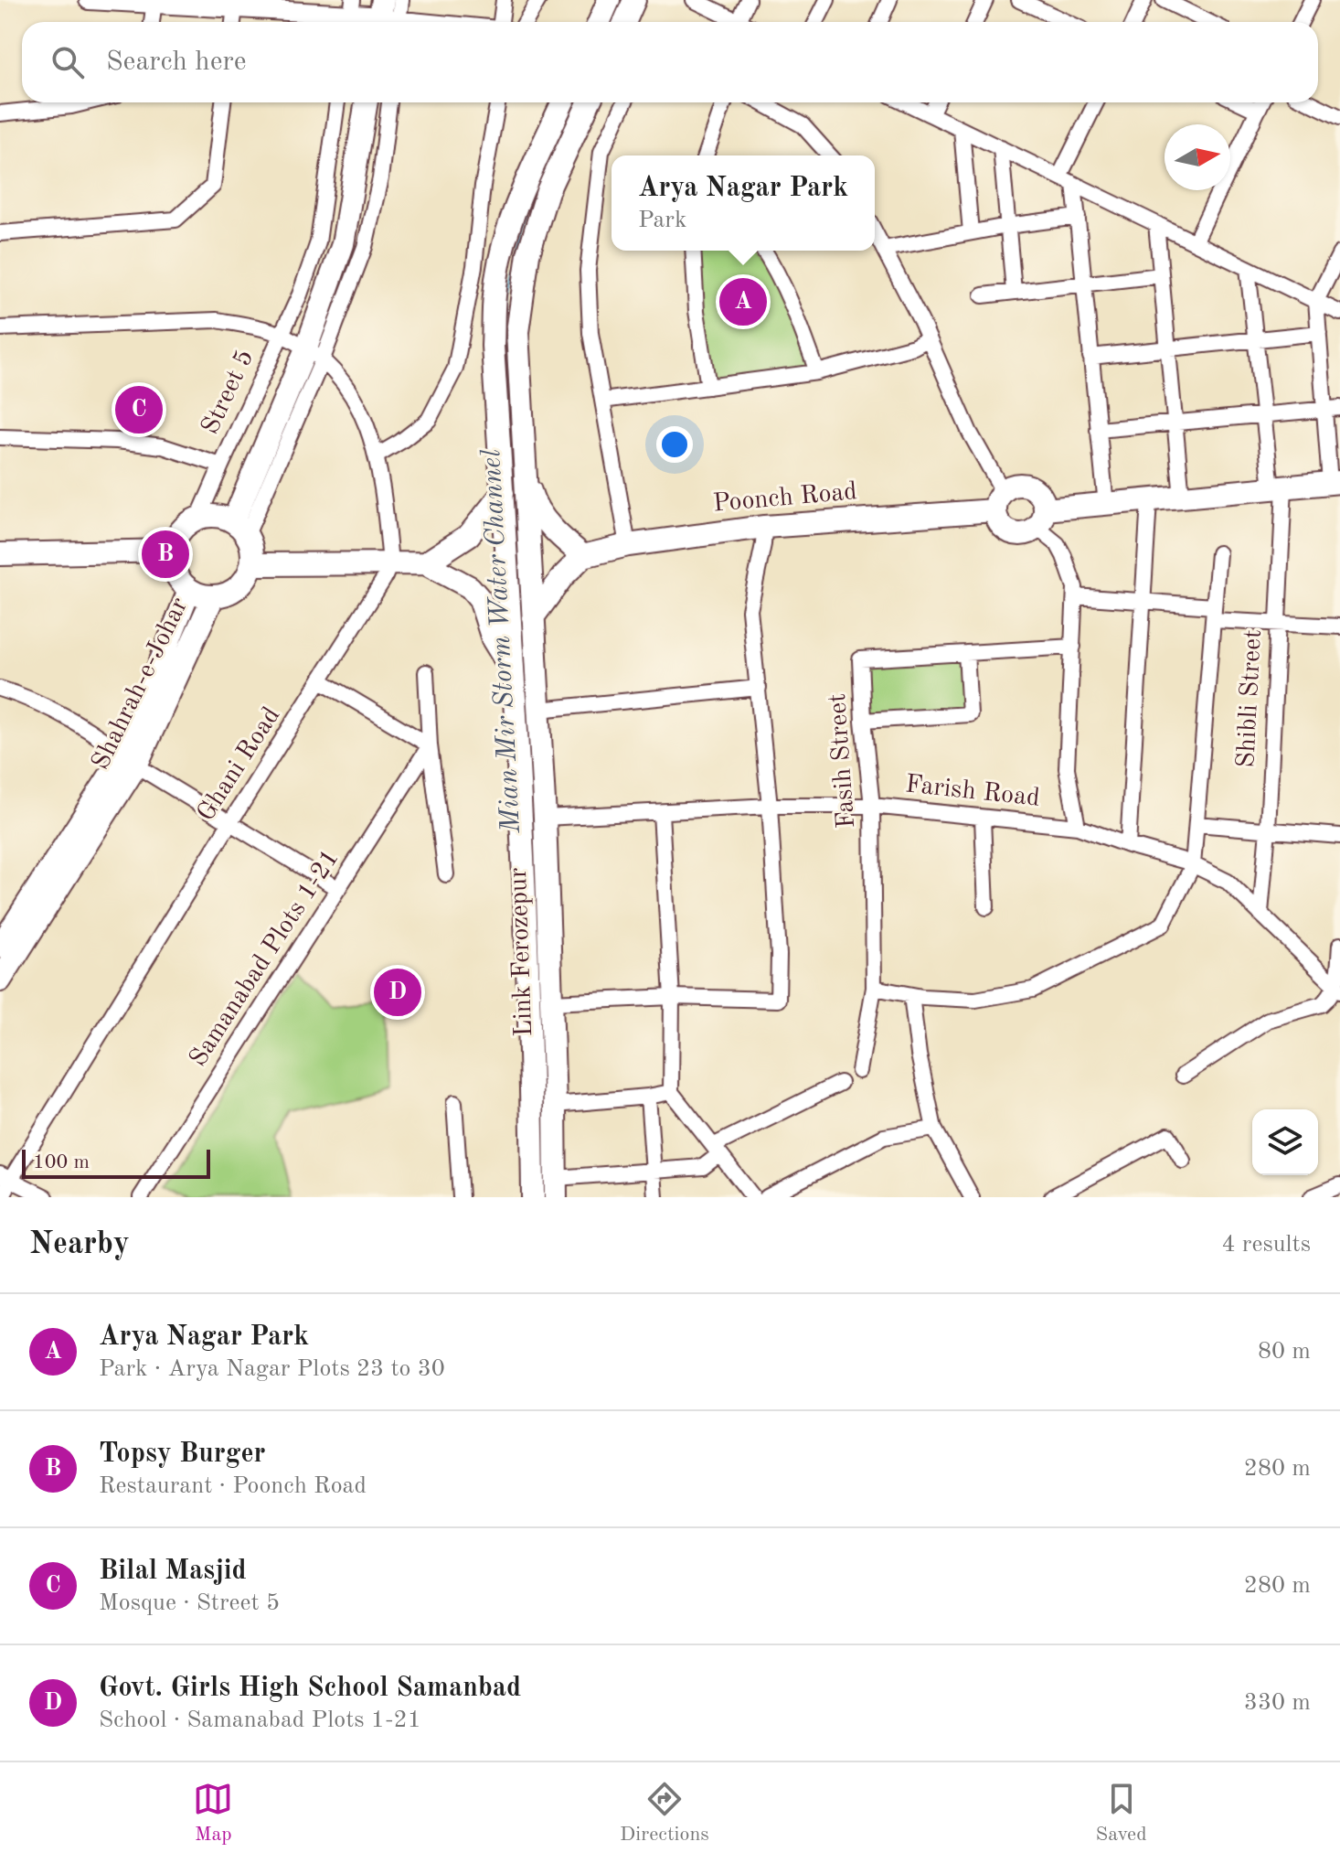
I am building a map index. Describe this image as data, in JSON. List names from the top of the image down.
{
  "streets": {
    "main road": ["Poonch Road", "Shahrah-e-Johar", "Link Ferozepur"],
    "street": [
      "Street 5",
      "Shibli Street",
      "Fasih Street",
      "Ghani Road",
      "Farish Road",
      "Samanabad Plots 1-21"
    ]
  },
  "crossings": [
    ["Shibli Street", "Farish Road"],
    ["Fasih Street", "Farish Road"],
    ["Farish Road", "Link Ferozepur"]
  ],
  "water": ["Mian Mir Storm Water Channel"],
  "scale_bar": "100 m",
  "north": "right",
  "page": {
    "search": "Search here",
    "popup": ["Arya Nagar Park", "Park"],
    "pins": [
      "A",
      "C",
      "B",
      "D"
    ],
    "scale": "100 m",
    "heading": ["Nearby", "4 results"],
    "list": [
      {
        "mark": "A",
        "name": "Arya Nagar Park",
        "note": "Park · Arya Nagar Plots 23 to 30",
        "value": "80 m"
      },
      {
        "mark": "B",
        "name": "Topsy Burger",
        "note": "Restaurant · Poonch Road",
        "value": "280 m"
      },
      {
        "mark": "C",
        "name": "Bilal Masjid",
        "note": "Mosque · Street 5",
        "value": "280 m"
      },
      {
        "mark": "D",
        "name": "Govt. Girls High School Samanbad",
        "note": "School · Samanabad Plots 1-21",
        "value": "330 m"
      }
    ],
    "nav": ["Map", "Directions", "Saved"]
  }
}
